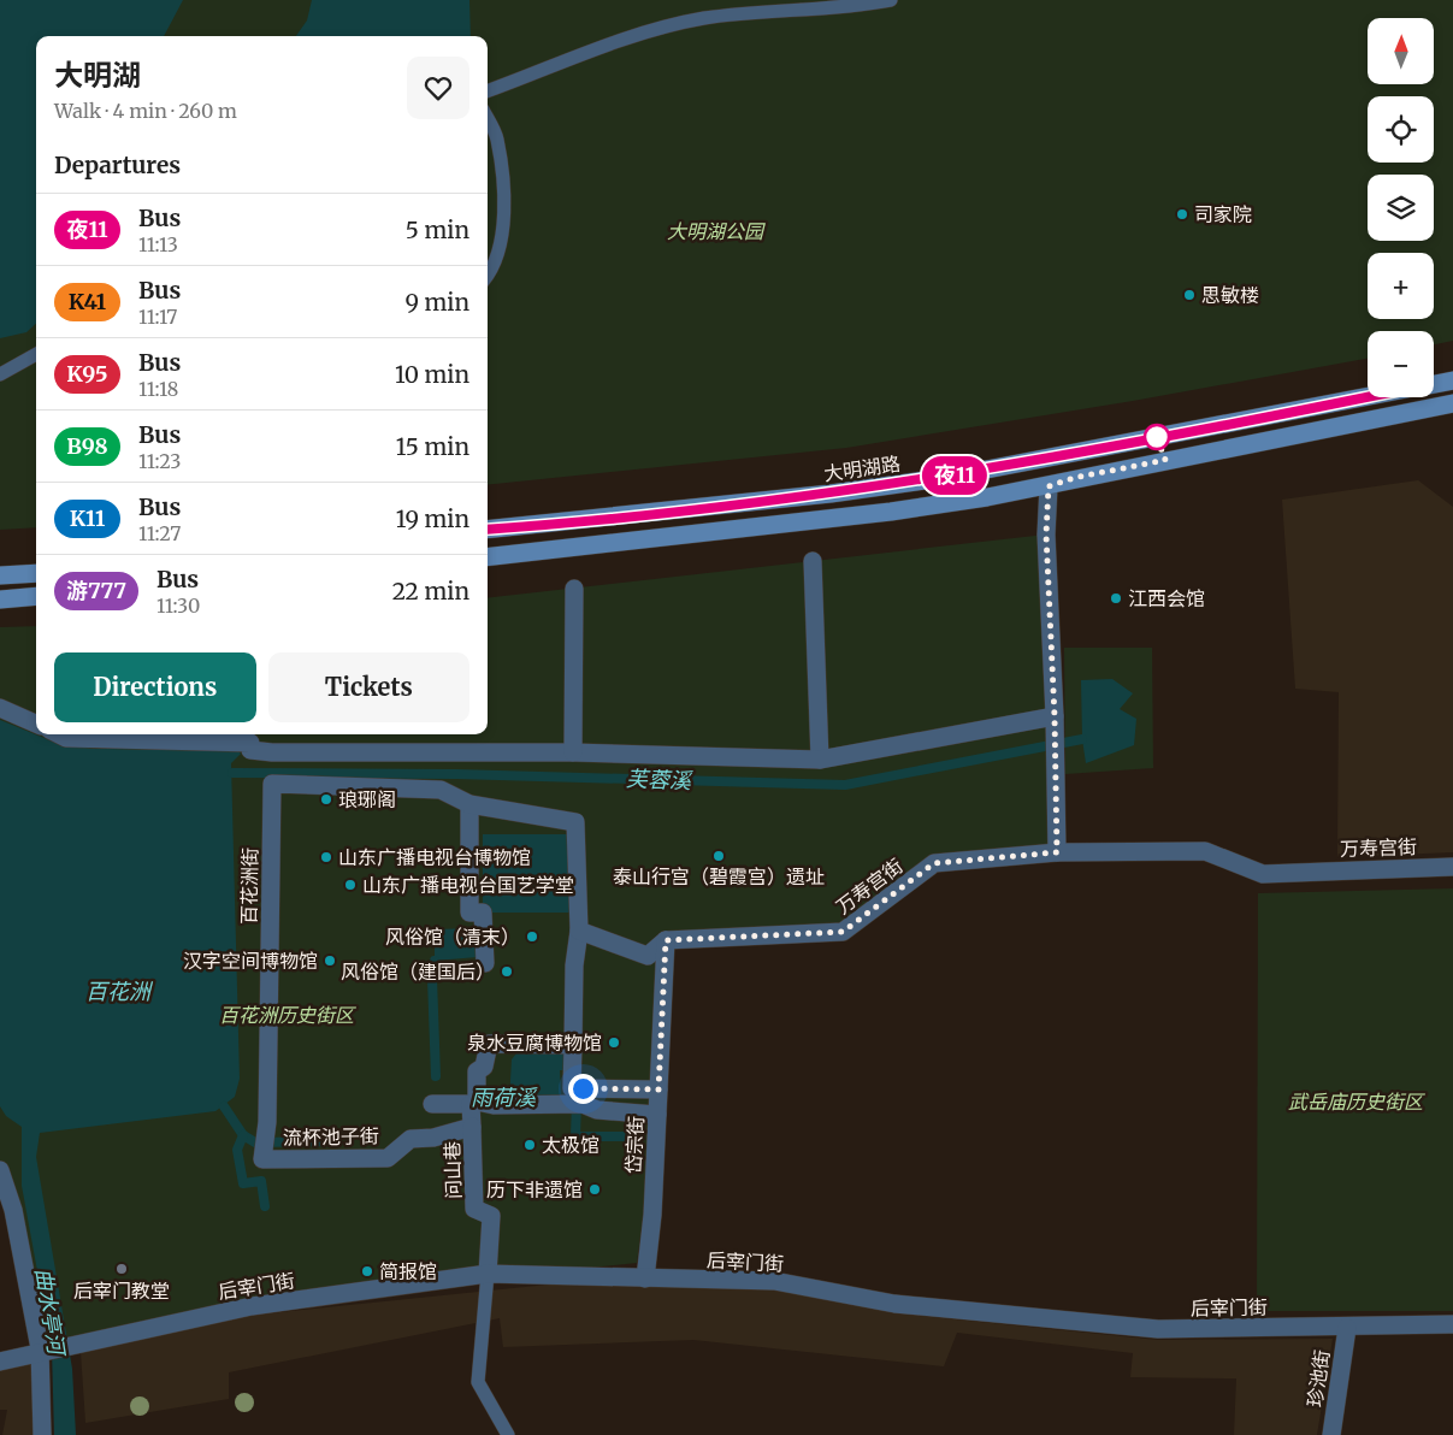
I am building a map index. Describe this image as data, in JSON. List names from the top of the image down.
{
  "streets": {
    "main road": ["大明湖路"],
    "street": [
      "万寿宫街",
      "百花洲街",
      "流杯池子街",
      "岱宗街",
      "问山巷",
      "后宰门街",
      "珍池街"
    ]
  },
  "crossings": [
    ["万寿宫街", "岱宗街"],
    ["百花洲街", "流杯池子街"],
    ["流杯池子街", "问山巷"],
    ["岱宗街", "后宰门街"],
    ["问山巷", "后宰门街"],
    ["后宰门街", "珍池街"]
  ],
  "water": [
    "芙蓉溪",
    "百花洲",
    "雨荷溪",
    "曲水亭河"
  ],
  "parks": ["大明湖公园", "百花洲历史街区", "武岳庙历史街区"],
  "places": [
    "司家院",
    "思敏楼",
    "江西会馆",
    "琅琊阁",
    "泰山行宫（碧霞宫）遗址",
    "山东广播电视台博物馆",
    "山东广播电视台国艺学堂",
    "风俗馆（清末）",
    "汉字空间博物馆",
    "风俗馆（建国后）",
    "泉水豆腐博物馆",
    "太极馆",
    "历下非遗馆",
    "后宰门教堂",
    "简报馆"
  ],
  "lines": ["bus line 夜11"],
  "north": "top",
  "page": {
    "on_map": "夜11",
    "map_buttons": ["+", "−"],
    "heading": [
      ["大明湖", "Walk · 4 min · 260 m"],
      "Departures"
    ],
    "list": [
      {
        "mark": "夜11",
        "name": "Bus",
        "note": "11:13",
        "value": "5 min"
      },
      {
        "mark": "K41",
        "name": "Bus",
        "note": "11:17",
        "value": "9 min"
      },
      {
        "mark": "K95",
        "name": "Bus",
        "note": "11:18",
        "value": "10 min"
      },
      {
        "mark": "B98",
        "name": "Bus",
        "note": "11:23",
        "value": "15 min"
      },
      {
        "mark": "K11",
        "name": "Bus",
        "note": "11:27",
        "value": "19 min"
      },
      {
        "mark": "游777",
        "name": "Bus",
        "note": "11:30",
        "value": "22 min"
      }
    ],
    "buttons": ["Directions", "Tickets"]
  }
}
